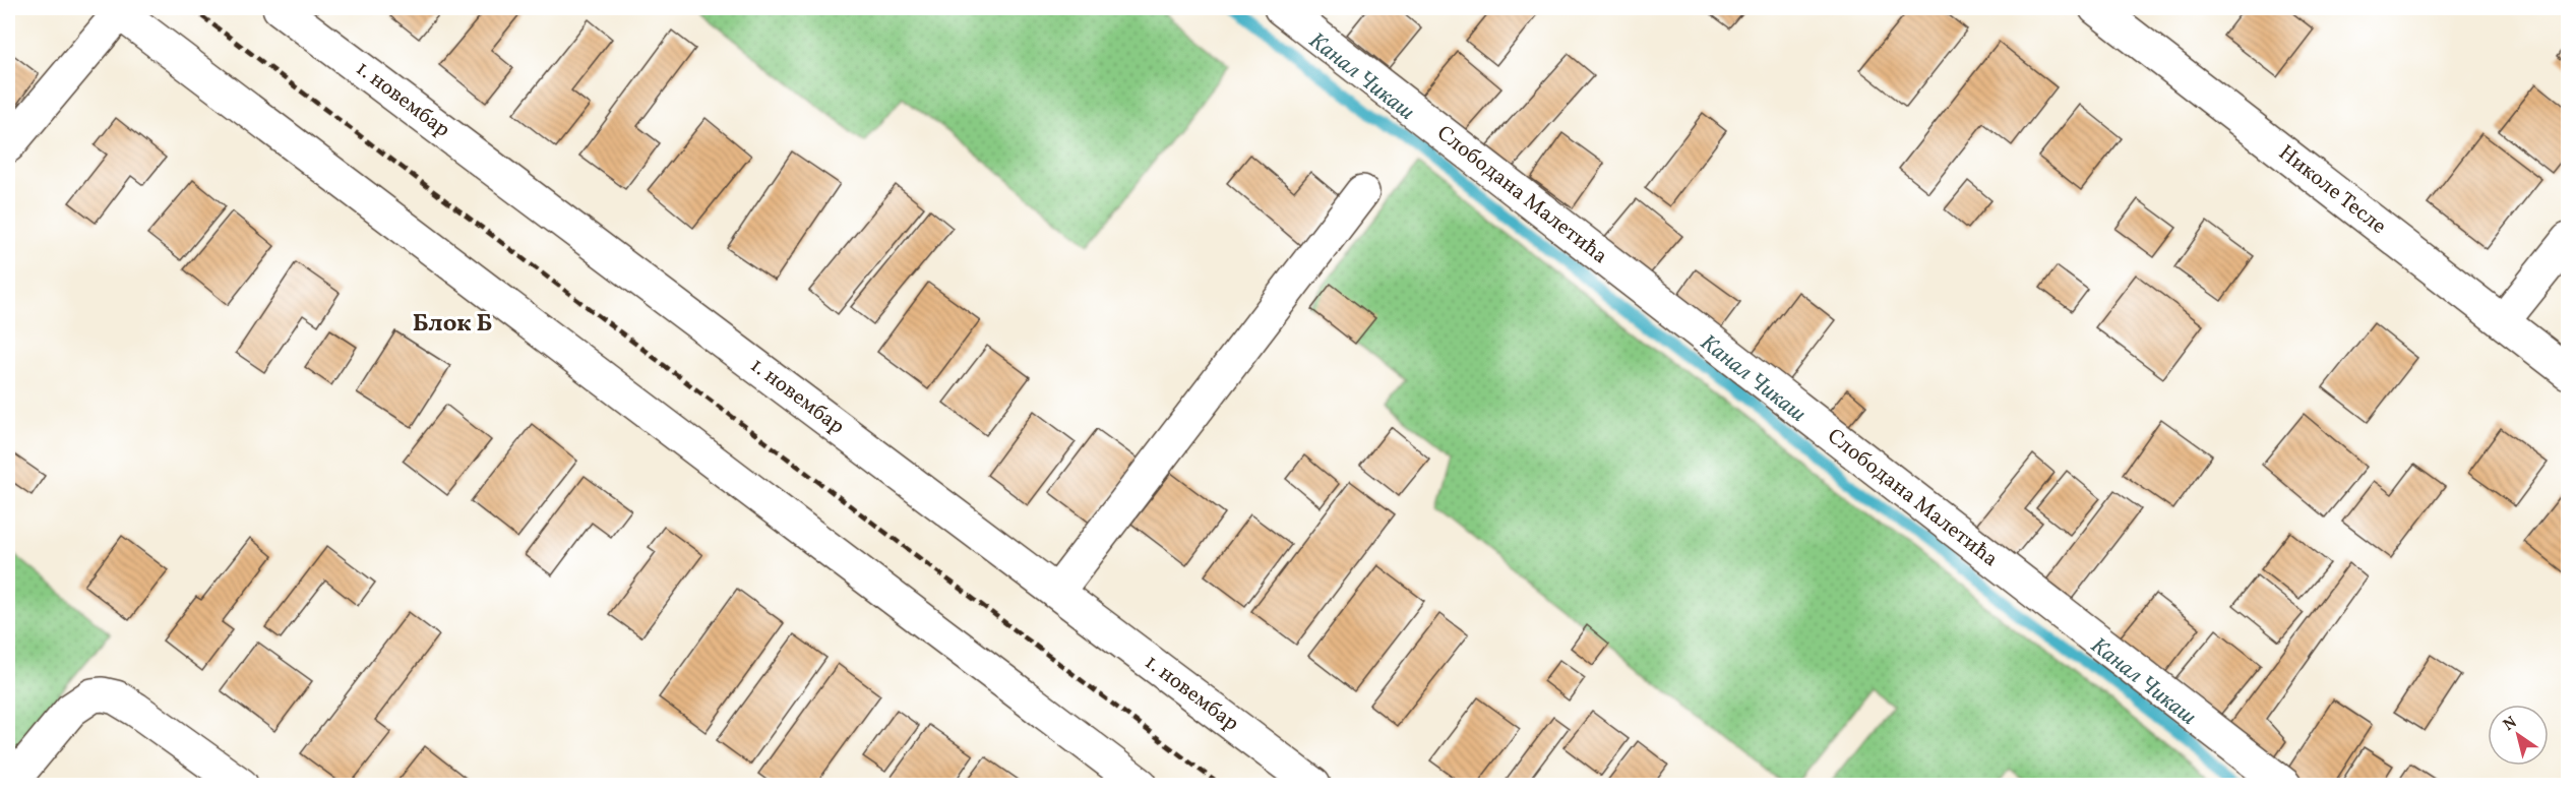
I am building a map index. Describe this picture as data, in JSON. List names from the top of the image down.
{
  "streets": {
    "street": ["1. новембар", "Николе Тесле", "Слободана Малетића"]
  },
  "districts": ["Блок Б"],
  "water": ["Канал Чикаш"],
  "north": "top left"
}
